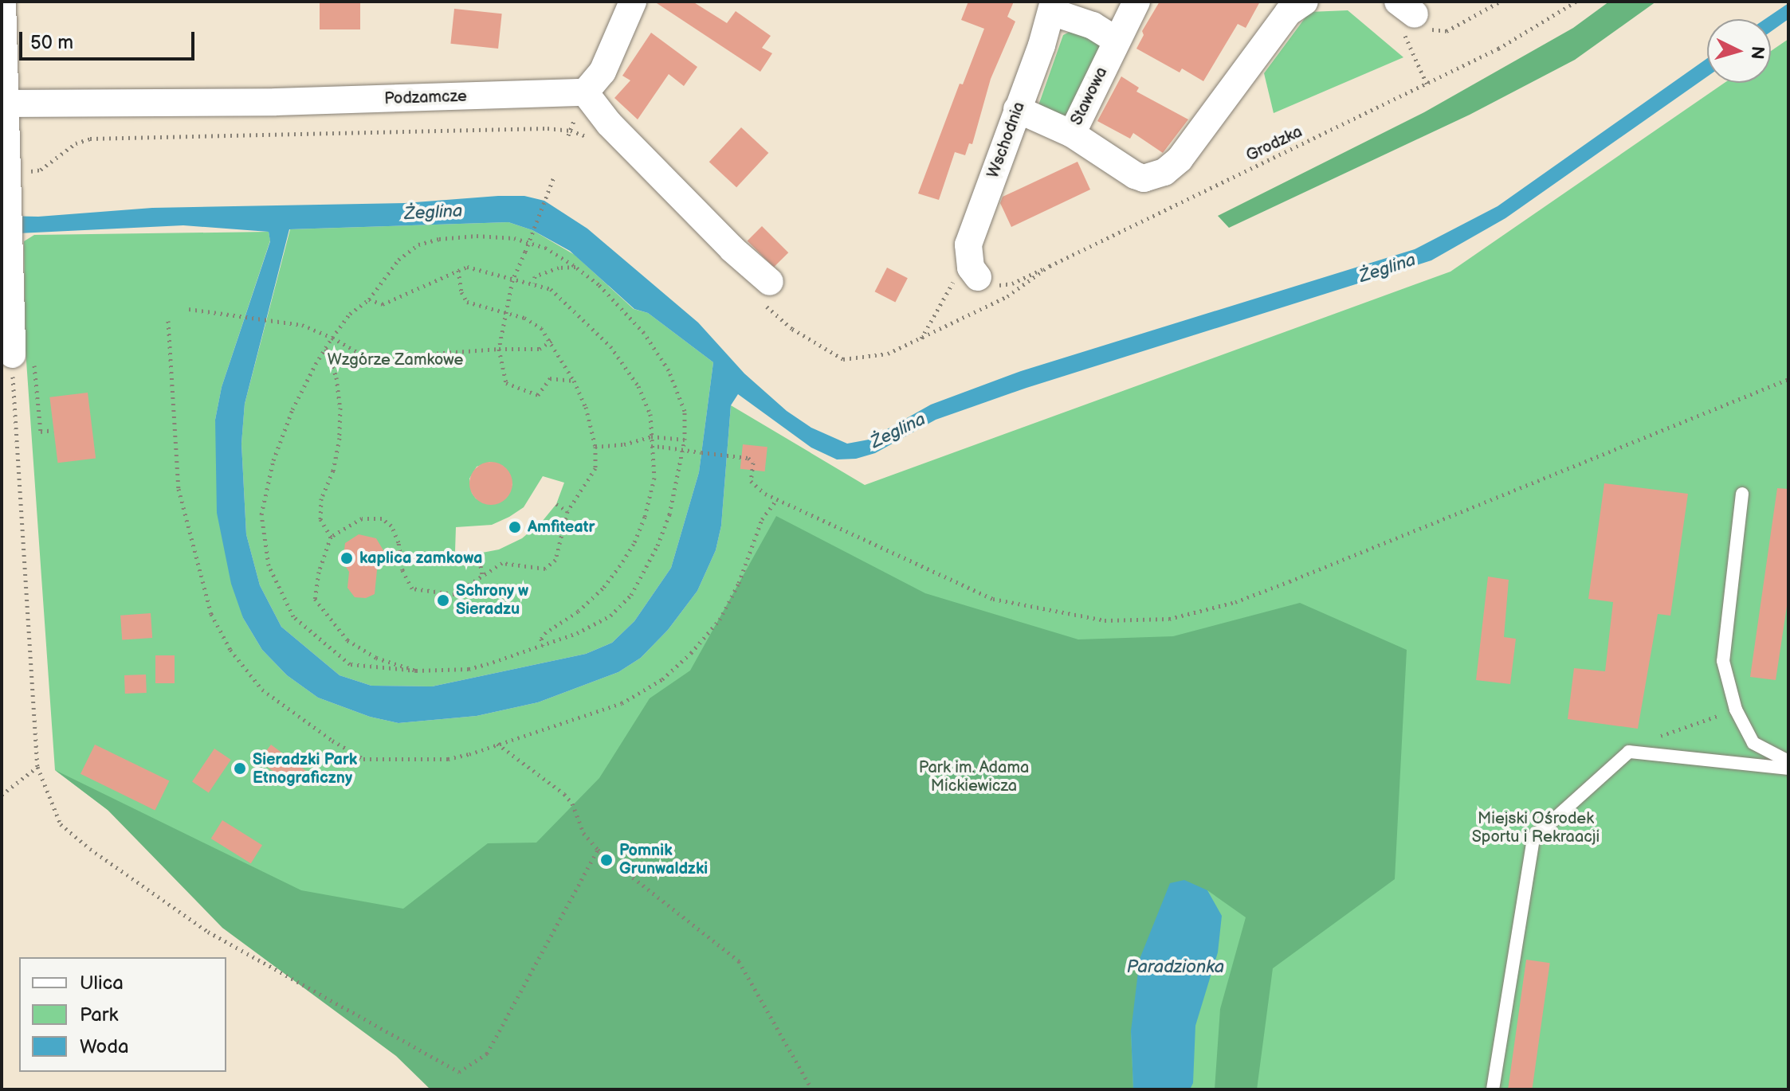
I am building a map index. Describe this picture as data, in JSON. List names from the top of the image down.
{
  "streets": {
    "street": ["Stawowa", "Podzamcze", "Wschodnia"],
    "path": ["Grodzka"]
  },
  "crossings": [
    ["Stawowa", "Wschodnia"],
    ["Wschodnia", "Grodzka"]
  ],
  "water": ["Żeglina", "Paradzionka"],
  "parks": ["Wzgórze Zamkowe", "Park im. Adama Mickiewicza", "Miejski Ośrodek Sportu i Rekraacji"],
  "places": [
    "Amfiteatr",
    "kaplica zamkowa",
    "Schrony w Sieradzu",
    "Sieradzki Park Etnograficzny",
    "Pomnik Grunwaldzki"
  ],
  "legend": ["Ulica", "Park", "Woda"],
  "scale_bar": "50 m",
  "north": "right"
}
